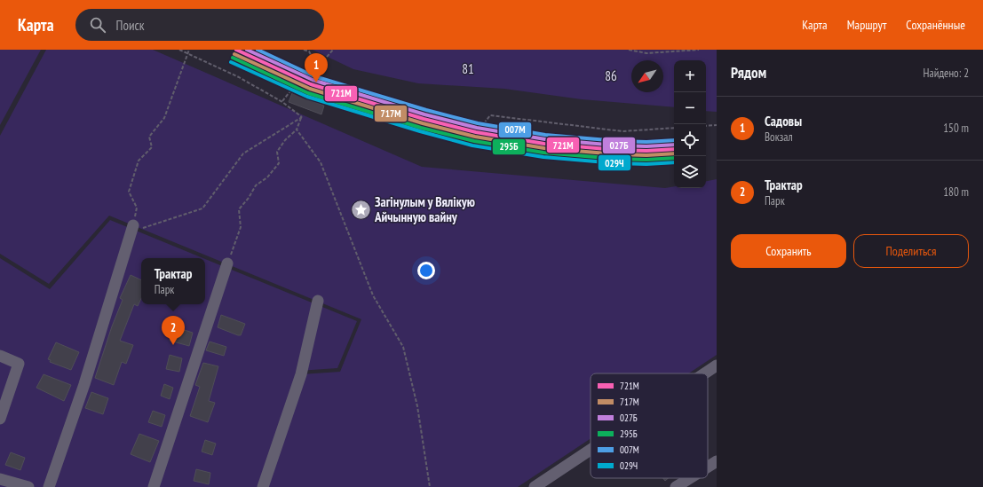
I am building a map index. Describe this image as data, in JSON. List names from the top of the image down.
{
  "parks": ["81", "86"],
  "places": {
    "place": ["Загінулым у Вялікую Айчынную вайну"]
  },
  "lines": [
    "transit line 721М",
    "transit line 027Б",
    "transit line 007М",
    "transit line 717М",
    "transit line 295Б",
    "transit line 029Ч"
  ],
  "legend": [
    "721М",
    "717М",
    "027Б",
    "295Б",
    "007М",
    "029Ч"
  ],
  "north": "bottom left",
  "page": {
    "header": "Карта",
    "search": "Поиск",
    "nav": ["Карта", "Маршрут", "Сохранённые"],
    "heading": ["Рядом", "Найдено: 2"],
    "pins": ["1", "2"],
    "map_buttons": ["+", "−"],
    "list": [
      {
        "mark": "1",
        "name": "Садовы",
        "note": "Вокзал",
        "value": "150 m"
      },
      {
        "mark": "2",
        "name": "Трактар",
        "note": "Парк",
        "value": "180 m"
      }
    ],
    "buttons": ["Сохранить", "Поделиться"],
    "popup": ["Трактар", "Парк"]
  }
}
